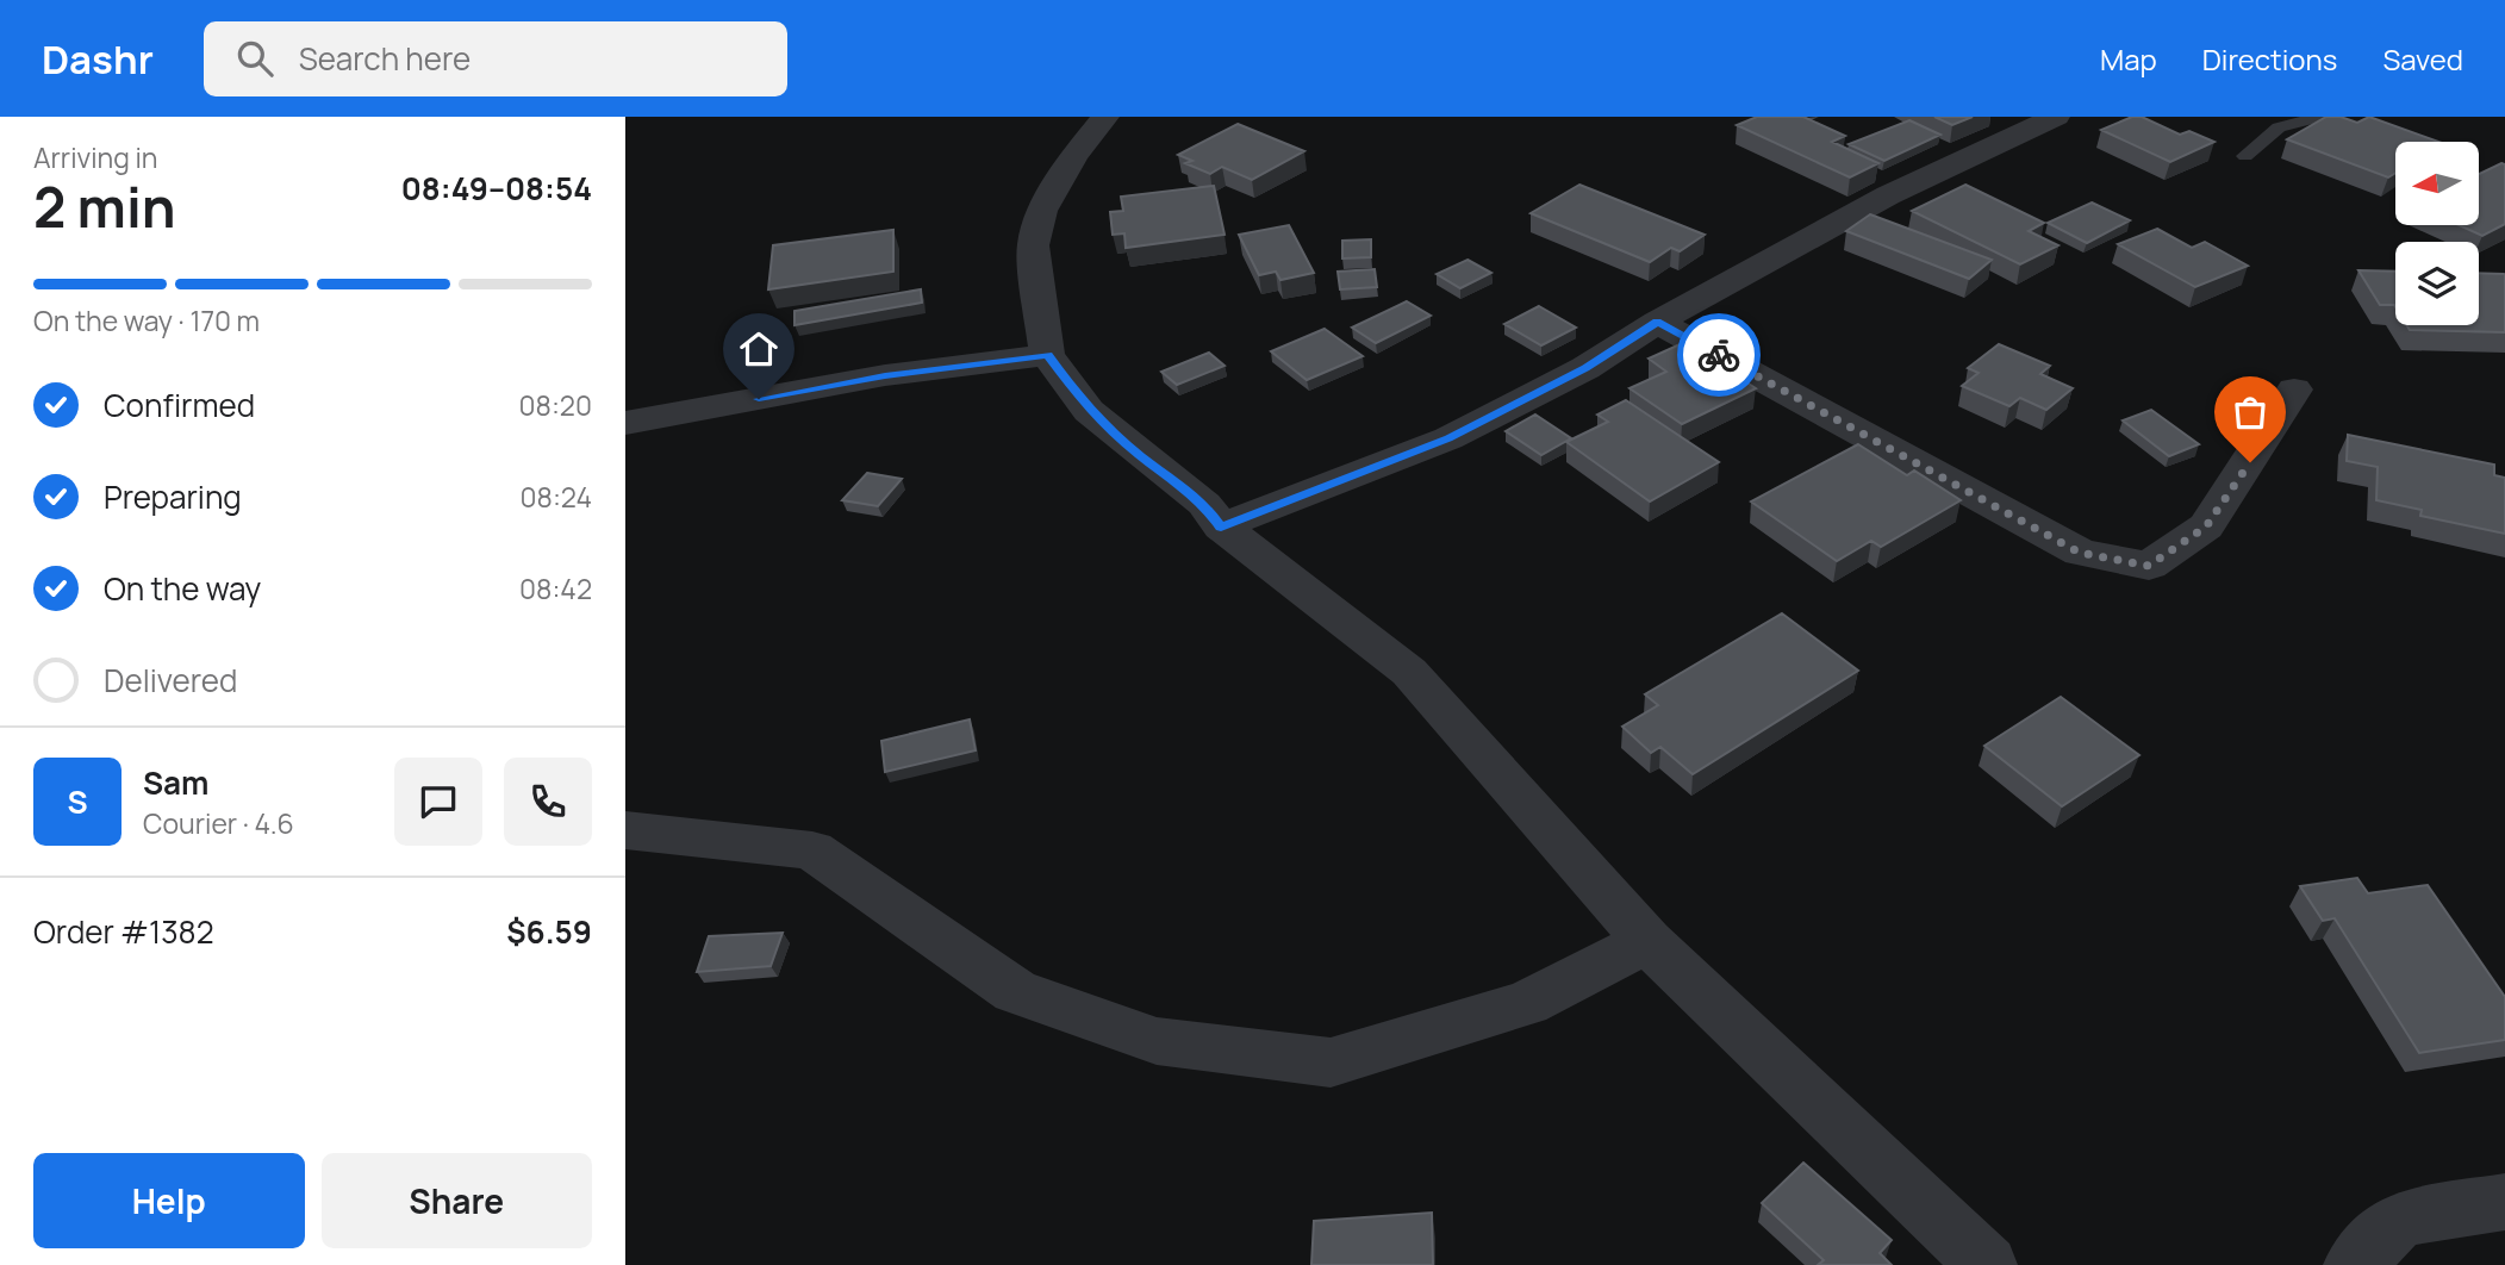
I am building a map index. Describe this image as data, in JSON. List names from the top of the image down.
{
  "north": "left",
  "page": {
    "header": "Dashr",
    "search": "Search here",
    "nav": ["Map", "Directions", "Saved"],
    "heading": ["2 min", "Arriving in", "08:49–08:54"],
    "panel": [
      "Sam",
      "Courier · 4.6",
      "Order #1382",
      "$6.59"
    ],
    "bar": "On the way · 170 m",
    "list": [
      ["Confirmed", "08:20"],
      ["Preparing", "08:24"],
      ["On the way", "08:42"],
      "Delivered"
    ],
    "round": "S",
    "buttons": ["Help", "Share"]
  }
}
